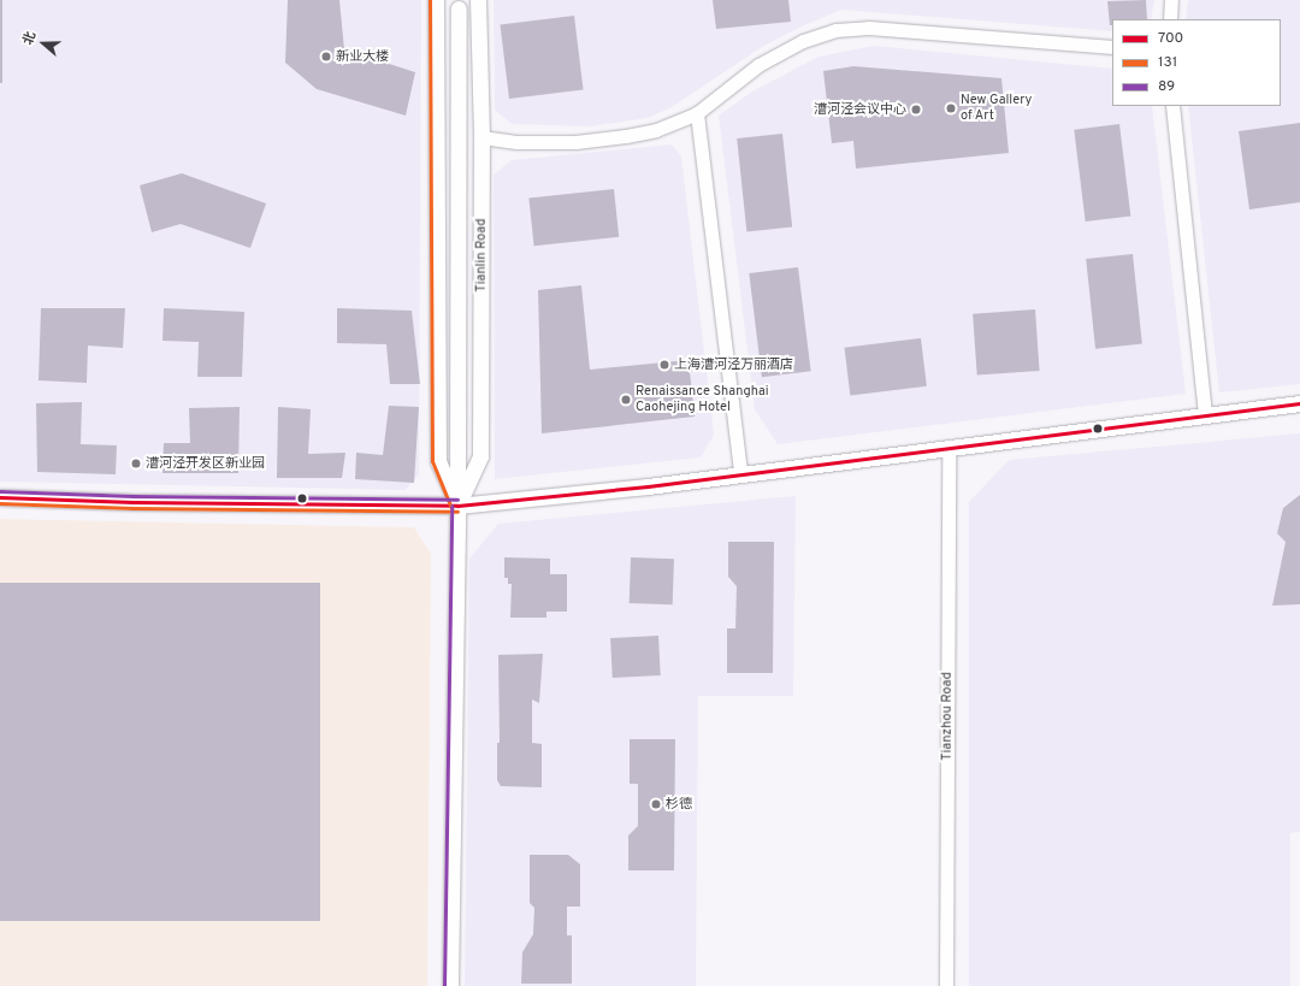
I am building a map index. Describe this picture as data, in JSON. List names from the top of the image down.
{
  "streets": {
    "street": ["Tianlin Road", "Tianzhou Road"]
  },
  "places": [
    "新业大楼",
    "New Gallery of Art",
    "漕河泾会议中心",
    "上海漕河泾万丽酒店",
    "Renaissance Shanghai Caohejing Hotel",
    "漕河泾开发区新业园",
    "杉德"
  ],
  "lines": ["transit line 131", "transit line 700", "transit line 89"],
  "legend": ["700", "131", "89"],
  "north": "left"
}
